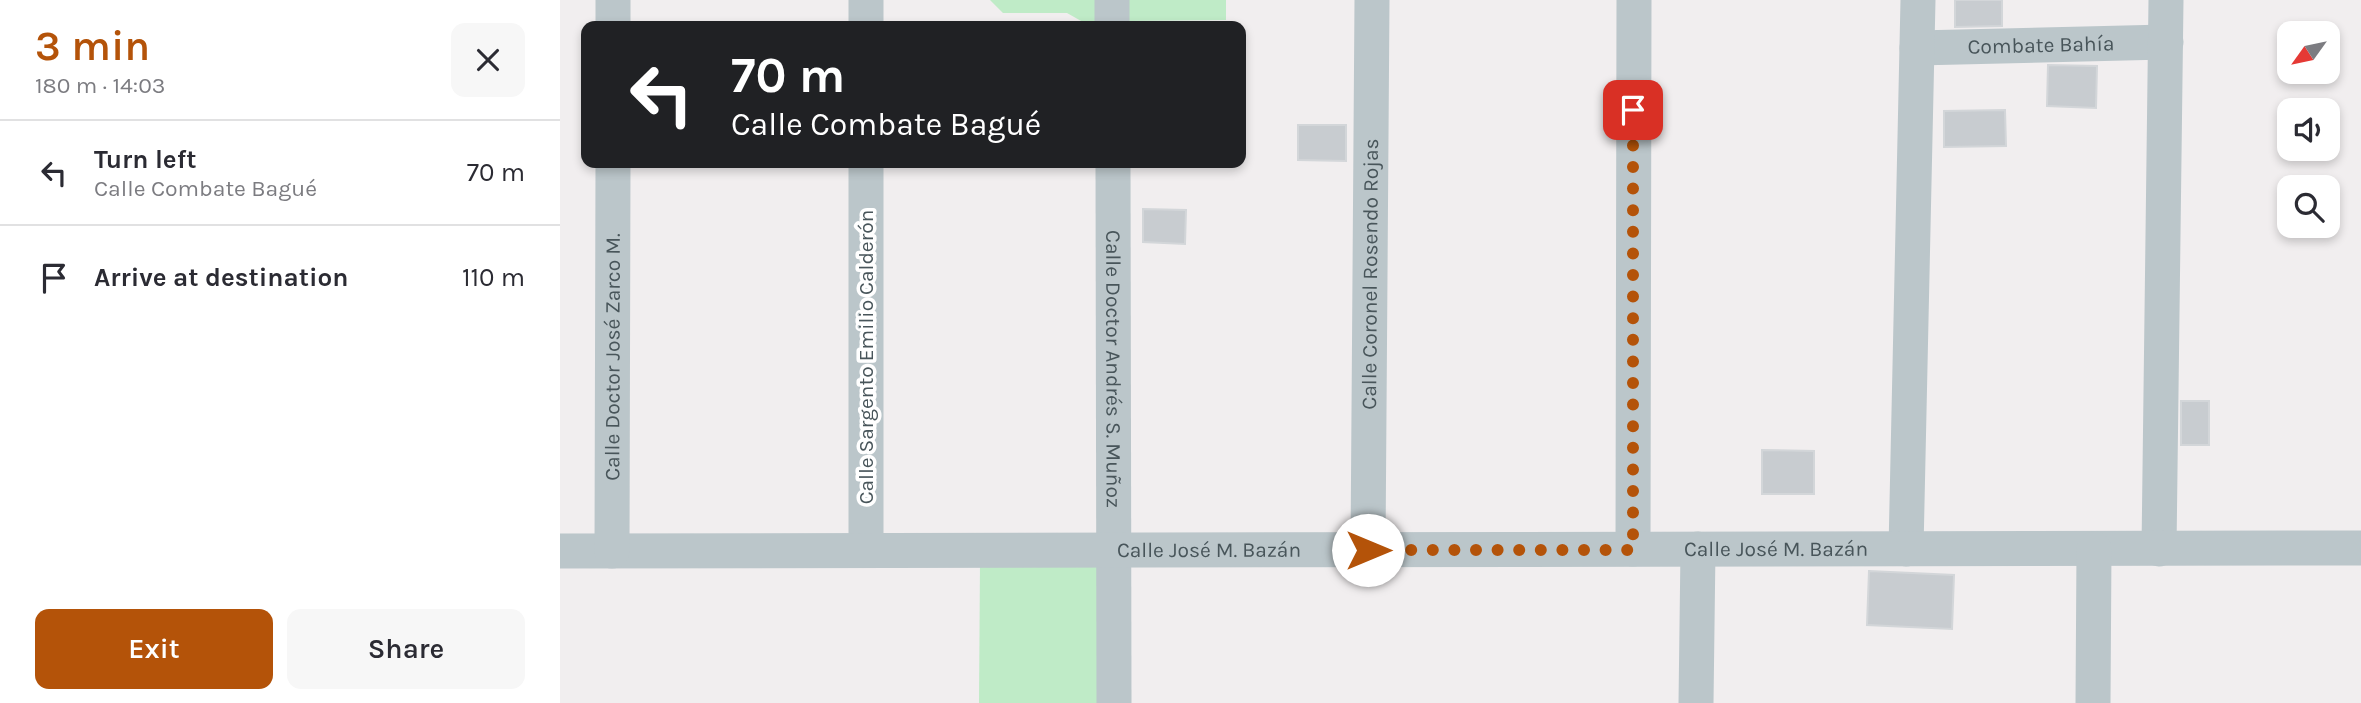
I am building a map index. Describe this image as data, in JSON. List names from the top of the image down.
{
  "streets": {
    "street": [
      "Combate Bahía",
      "Calle Coronel Rosendo Rojas",
      "Calle Doctor José Zarco M.",
      "Calle Sargento Emilio Calderón",
      "Calle Doctor Andrés S. Muñoz",
      "Calle José M. Bazán"
    ]
  },
  "crossings": [
    ["Calle Coronel Rosendo Rojas", "Calle José M. Bazán"],
    ["Calle Doctor José Zarco M.", "Calle José M. Bazán"],
    ["Calle Sargento Emilio Calderón", "Calle José M. Bazán"],
    ["Calle Doctor Andrés S. Muñoz", "Calle José M. Bazán"]
  ],
  "north": "bottom left",
  "page": {
    "heading": ["3 min", "180 m · 14:03"],
    "turn": ["70 m", "Calle Combate Bagué"],
    "list": [
      {
        "name": "Turn left",
        "note": "Calle Combate Bagué",
        "value": "70 m"
      },
      {
        "name": "Arrive at destination",
        "value": "110 m"
      }
    ],
    "buttons": ["Exit", "Share"]
  }
}
